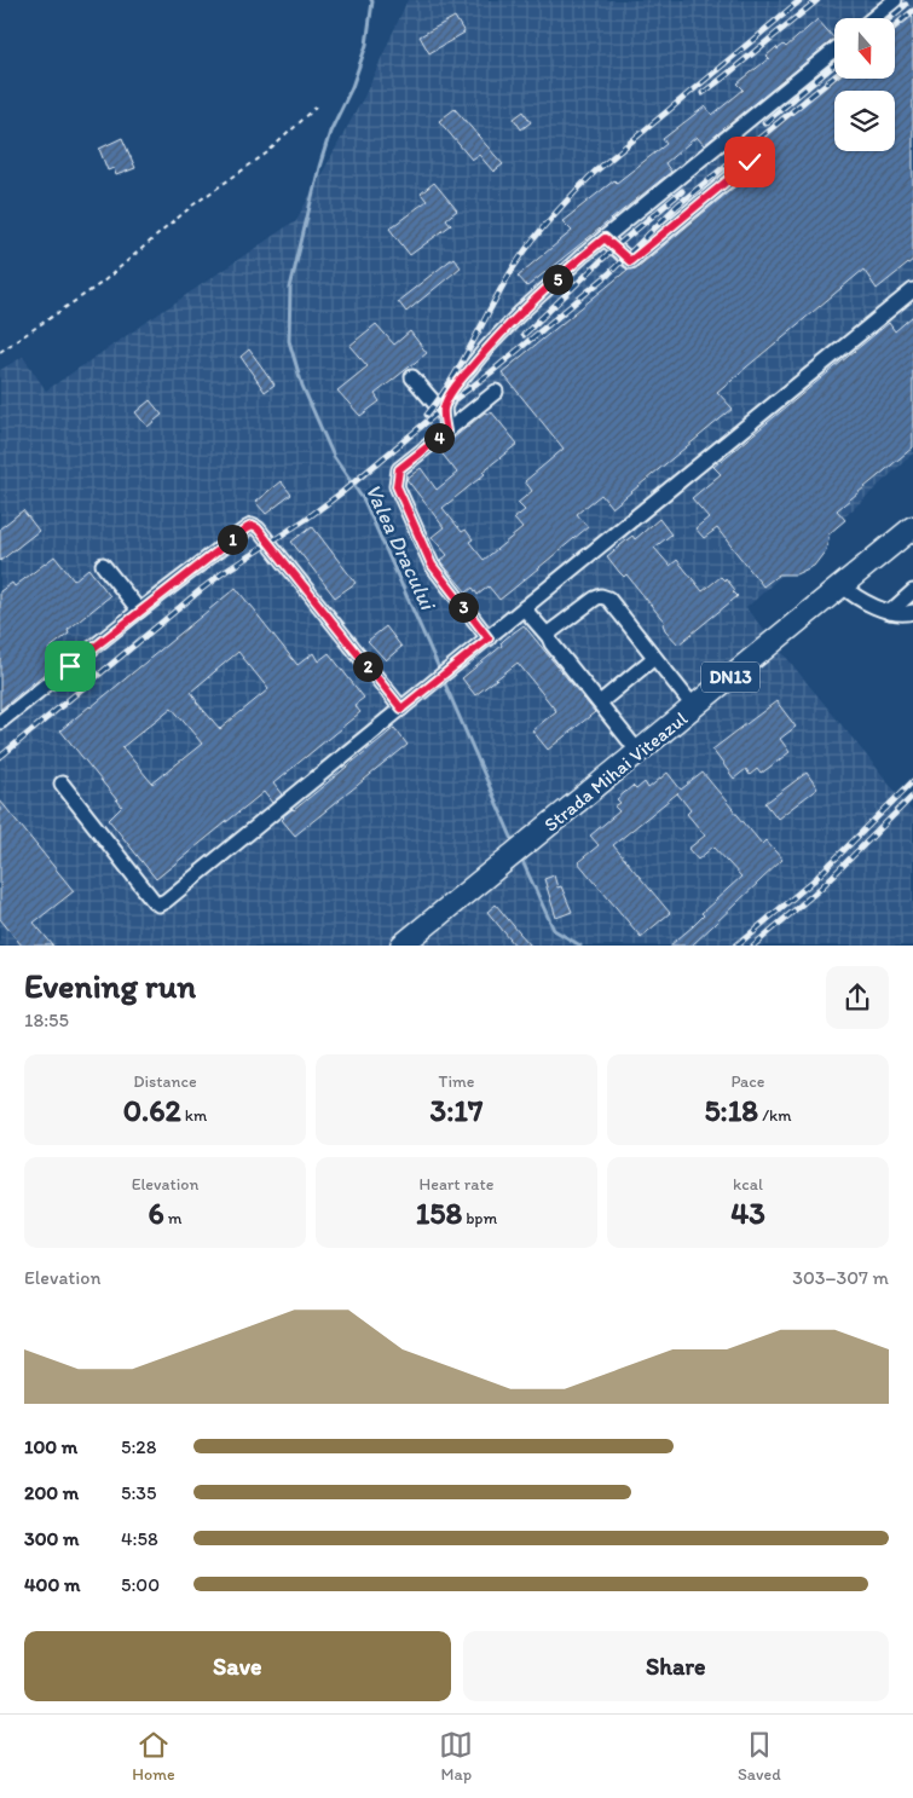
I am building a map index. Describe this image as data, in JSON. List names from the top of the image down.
{
  "streets": {
    "highway": ["DN13", "Strada Mihai Viteazul"]
  },
  "water": ["Valea Dracului"],
  "north": "bottom",
  "page": {
    "pins": [
      "5",
      "4",
      "1",
      "3",
      "2"
    ],
    "heading": ["Evening run", "18:55"],
    "stats": [
      ["Distance", "0.62 km"],
      ["Time", "3:17"],
      ["Pace", "5:18 /km"],
      ["Elevation", "6 m"],
      ["Heart rate", "158 bpm"],
      ["kcal", "43"]
    ],
    "chart": ["Elevation", "303–307 m"],
    "list": [
      {
        "name": "100 m",
        "note": "5:28"
      },
      {
        "name": "200 m",
        "note": "5:35"
      },
      {
        "name": "300 m",
        "note": "4:58"
      },
      {
        "name": "400 m",
        "note": "5:00"
      }
    ],
    "buttons": ["Save", "Share"],
    "tabs": ["Home", "Map", "Saved"]
  }
}
